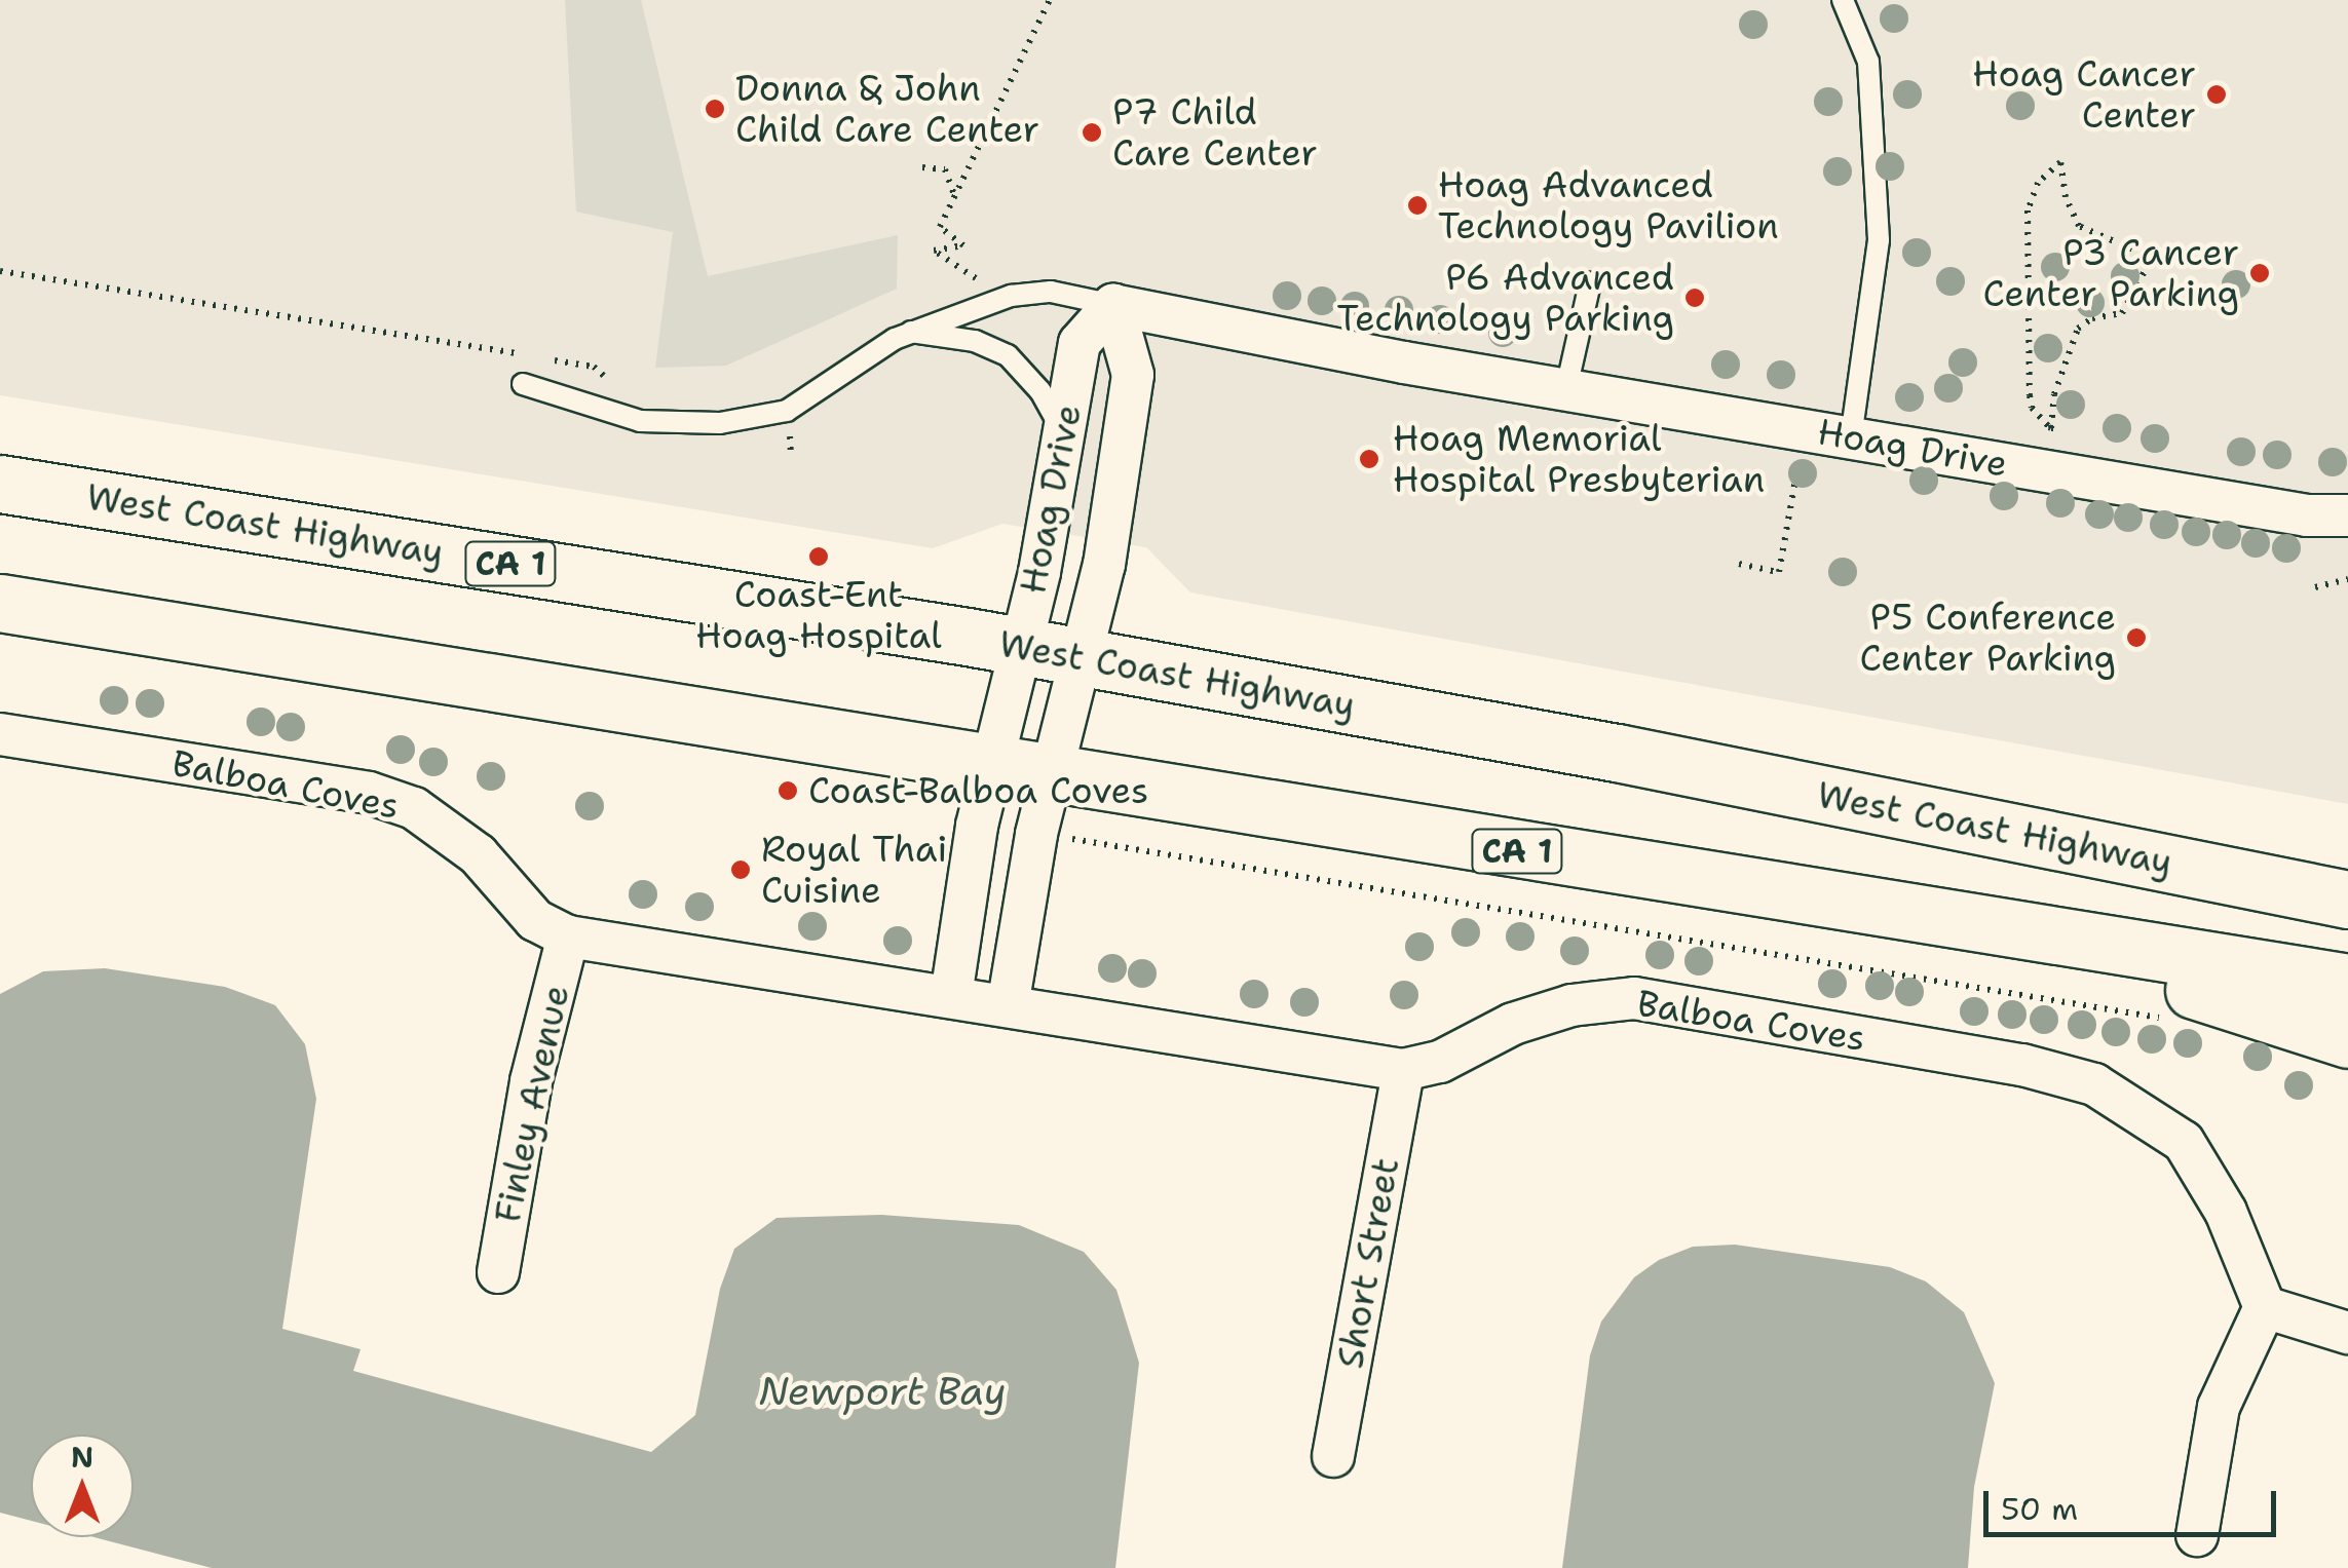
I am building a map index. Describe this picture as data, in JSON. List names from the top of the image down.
{
  "streets": {
    "highway": ["West Coast Highway", "CA 1"],
    "street": [
      "Hoag Drive",
      "Balboa Coves",
      "Finley Avenue",
      "Short Street"
    ]
  },
  "crossings": [
    ["Hoag Drive", "West Coast Highway"],
    ["Hoag Drive", "CA 1"],
    ["Balboa Coves", "Finley Avenue"],
    ["Balboa Coves", "Short Street"]
  ],
  "water": ["Newport Bay"],
  "places": [
    "Hoag Cancer Center",
    "Donna & John Child Care Center",
    "P7 Child Care Center",
    "Hoag Advanced Technology Pavilion",
    "P3 Cancer Center Parking",
    "P6 Advanced Technology Parking",
    "Hoag Memorial Hospital Presbyterian",
    "Coast-Ent Hoag Hospital",
    "P5 Conference Center Parking",
    "Coast-Balboa Coves",
    "Royal Thai Cuisine"
  ],
  "scale_bar": "50 m",
  "north": "top"
}
